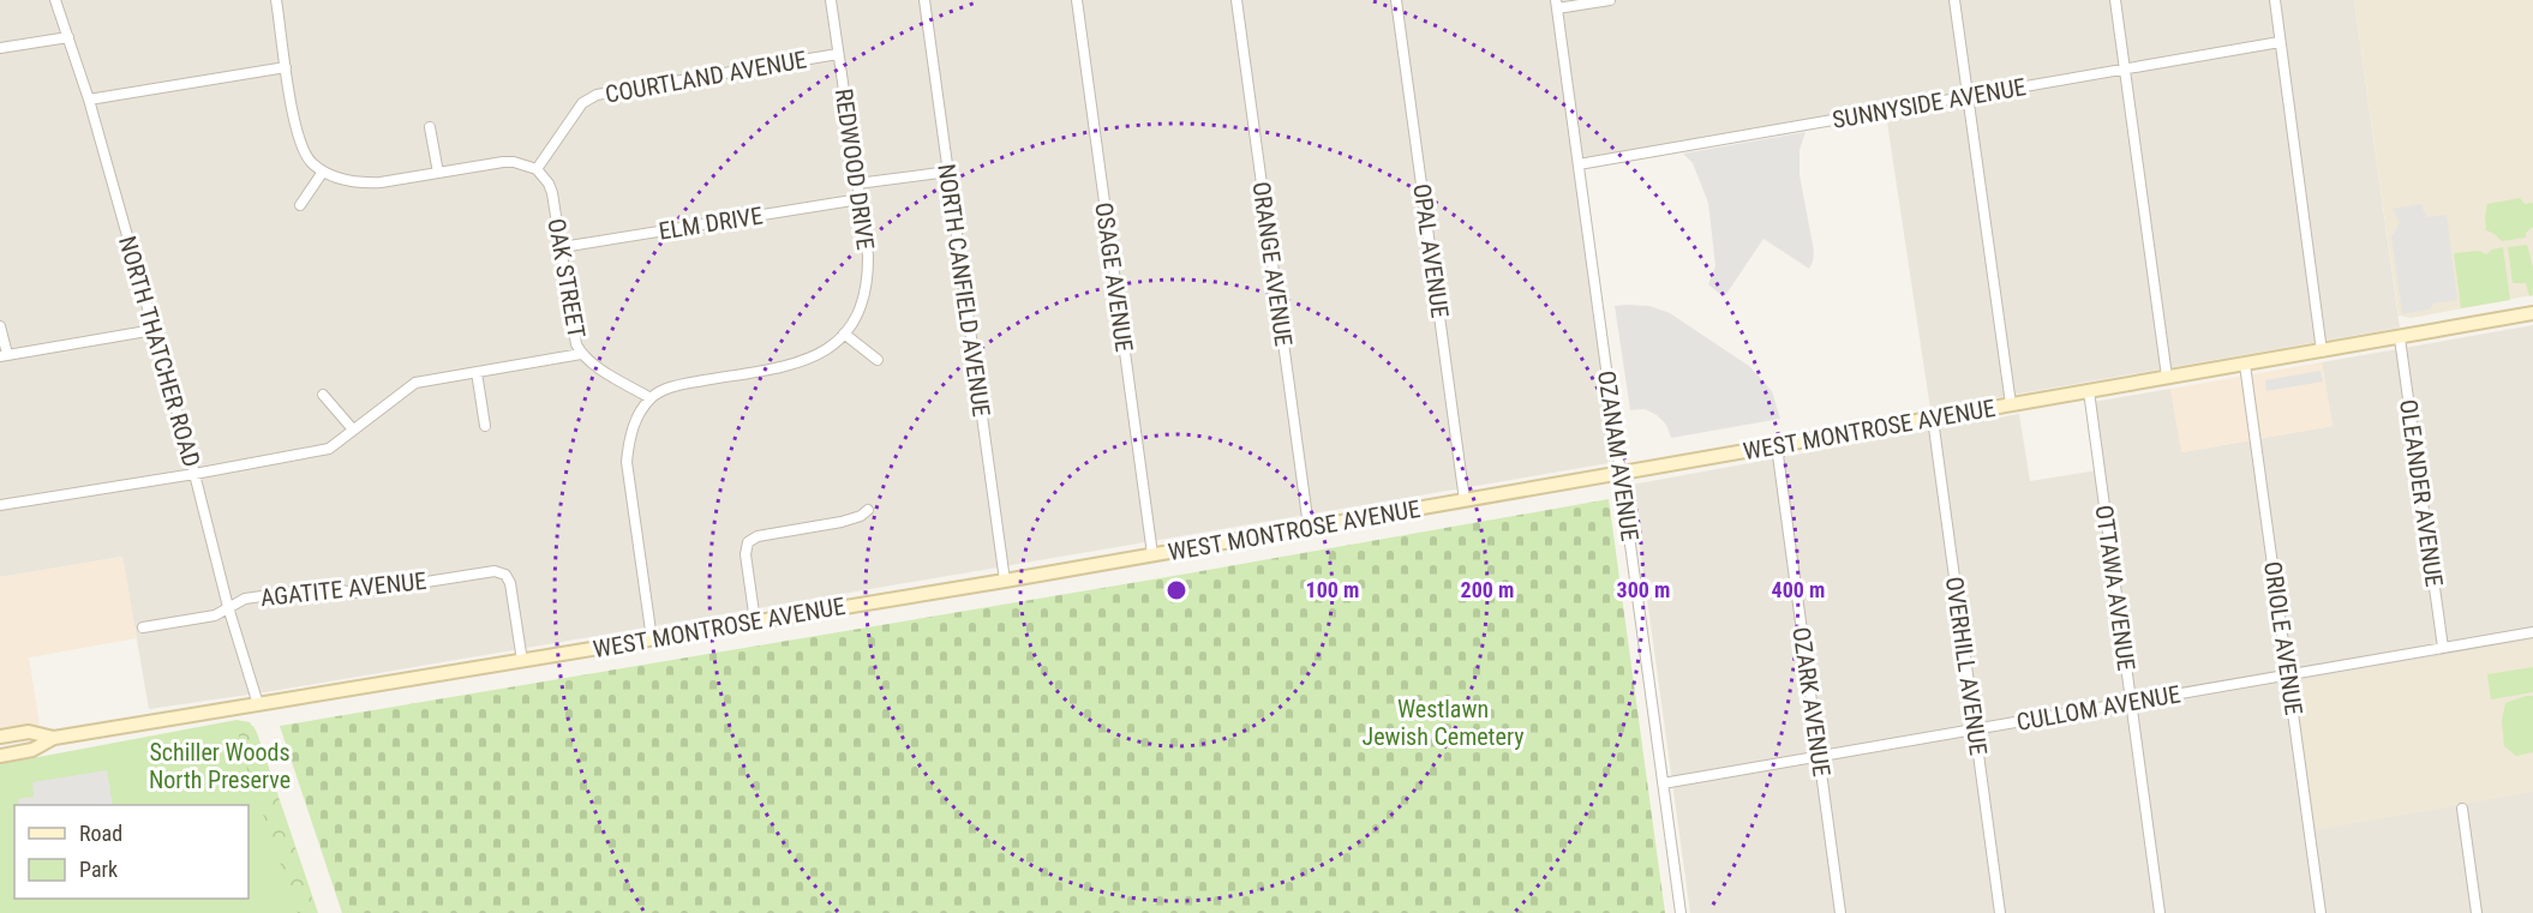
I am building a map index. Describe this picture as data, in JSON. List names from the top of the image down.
{
  "streets": {
    "street": [
      "COURTLAND AVENUE",
      "SUNNYSIDE AVENUE",
      "REDWOOD DRIVE",
      "ELM DRIVE",
      "OPAL AVENUE",
      "ORANGE AVENUE",
      "OSAGE AVENUE",
      "OAK STREET",
      "NORTH CANFIELD AVENUE",
      "NORTH THATCHER ROAD",
      "WEST MONTROSE AVENUE",
      "OZANAM AVENUE",
      "OLEANDER AVENUE",
      "OTTAWA AVENUE",
      "AGATITE AVENUE",
      "ORIOLE AVENUE",
      "OVERHILL AVENUE",
      "OZARK AVENUE",
      "CULLOM AVENUE"
    ]
  },
  "crossings": [
    ["COURTLAND AVENUE", "REDWOOD DRIVE"],
    ["COURTLAND AVENUE", "OAK STREET"],
    ["SUNNYSIDE AVENUE", "OZANAM AVENUE"],
    ["REDWOOD DRIVE", "ELM DRIVE"],
    ["REDWOOD DRIVE", "OAK STREET"],
    ["ELM DRIVE", "OAK STREET"],
    ["OPAL AVENUE", "WEST MONTROSE AVENUE"],
    ["ORANGE AVENUE", "WEST MONTROSE AVENUE"],
    ["OSAGE AVENUE", "WEST MONTROSE AVENUE"],
    ["NORTH CANFIELD AVENUE", "WEST MONTROSE AVENUE"],
    ["NORTH THATCHER ROAD", "WEST MONTROSE AVENUE"],
    ["NORTH THATCHER ROAD", "AGATITE AVENUE"],
    ["WEST MONTROSE AVENUE", "OZANAM AVENUE"],
    ["WEST MONTROSE AVENUE", "OLEANDER AVENUE"],
    ["WEST MONTROSE AVENUE", "OTTAWA AVENUE"],
    ["WEST MONTROSE AVENUE", "AGATITE AVENUE"],
    ["WEST MONTROSE AVENUE", "ORIOLE AVENUE"],
    ["WEST MONTROSE AVENUE", "OVERHILL AVENUE"],
    ["WEST MONTROSE AVENUE", "OZARK AVENUE"],
    ["OZANAM AVENUE", "CULLOM AVENUE"],
    ["OLEANDER AVENUE", "CULLOM AVENUE"],
    ["OTTAWA AVENUE", "CULLOM AVENUE"],
    ["ORIOLE AVENUE", "CULLOM AVENUE"],
    ["OVERHILL AVENUE", "CULLOM AVENUE"],
    ["OZARK AVENUE", "CULLOM AVENUE"]
  ],
  "parks": ["Westlawn Jewish Cemetery", "Schiller Woods North Preserve"],
  "legend": ["Road", "Park"],
  "rings": [
    "100 m",
    "200 m",
    "300 m",
    "400 m"
  ]
}
